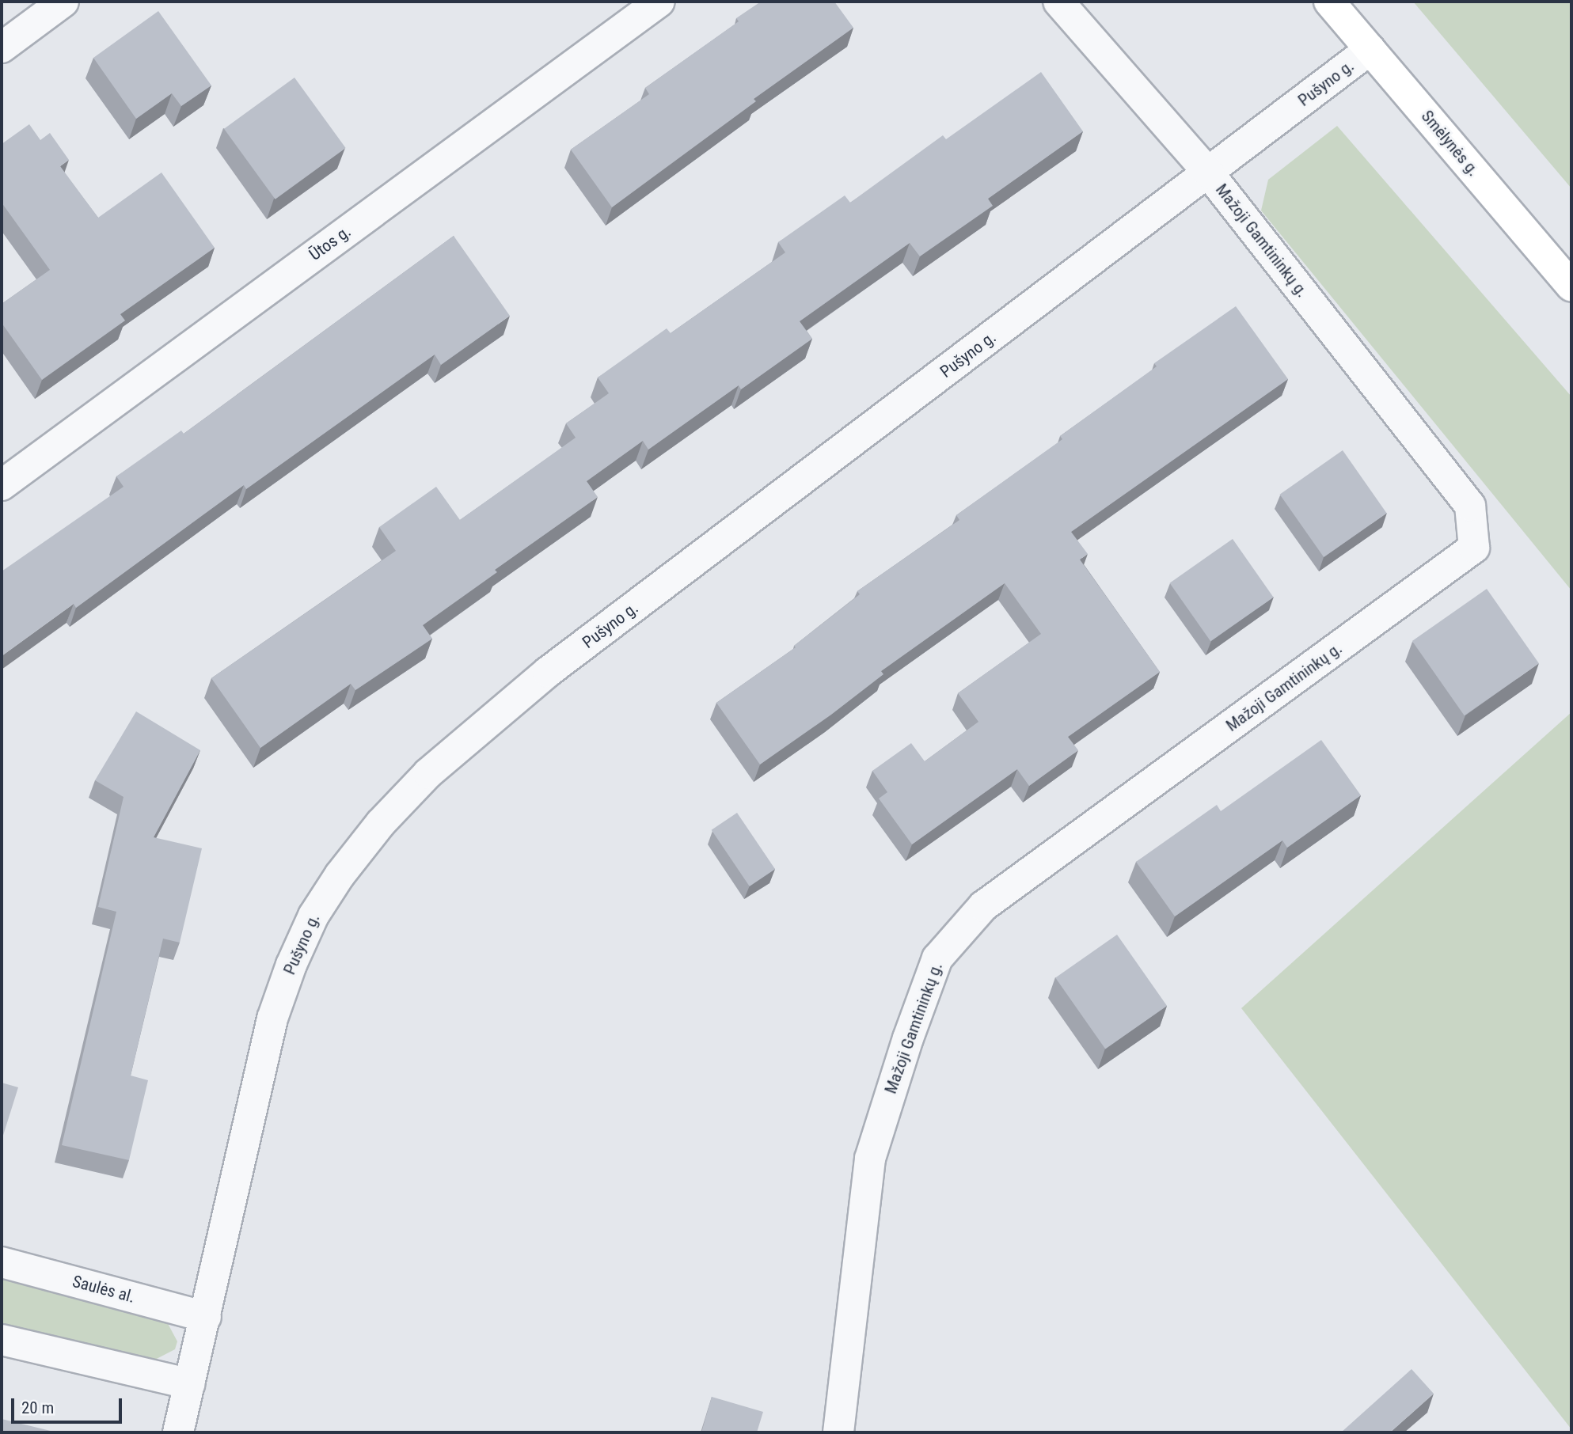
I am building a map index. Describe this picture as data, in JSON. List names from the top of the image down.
{
  "streets": {
    "highway": ["Smėlynės g."],
    "street": [
      "Pušyno g.",
      "Mažoji Gamtininkų g.",
      "Ūtos g.",
      "Saulės al."
    ]
  },
  "crossings": [
    ["Pušyno g.", "Smėlynės g."],
    ["Pušyno g.", "Mažoji Gamtininkų g."],
    ["Pušyno g.", "Saulės al."]
  ],
  "scale_bar": "20 m"
}
